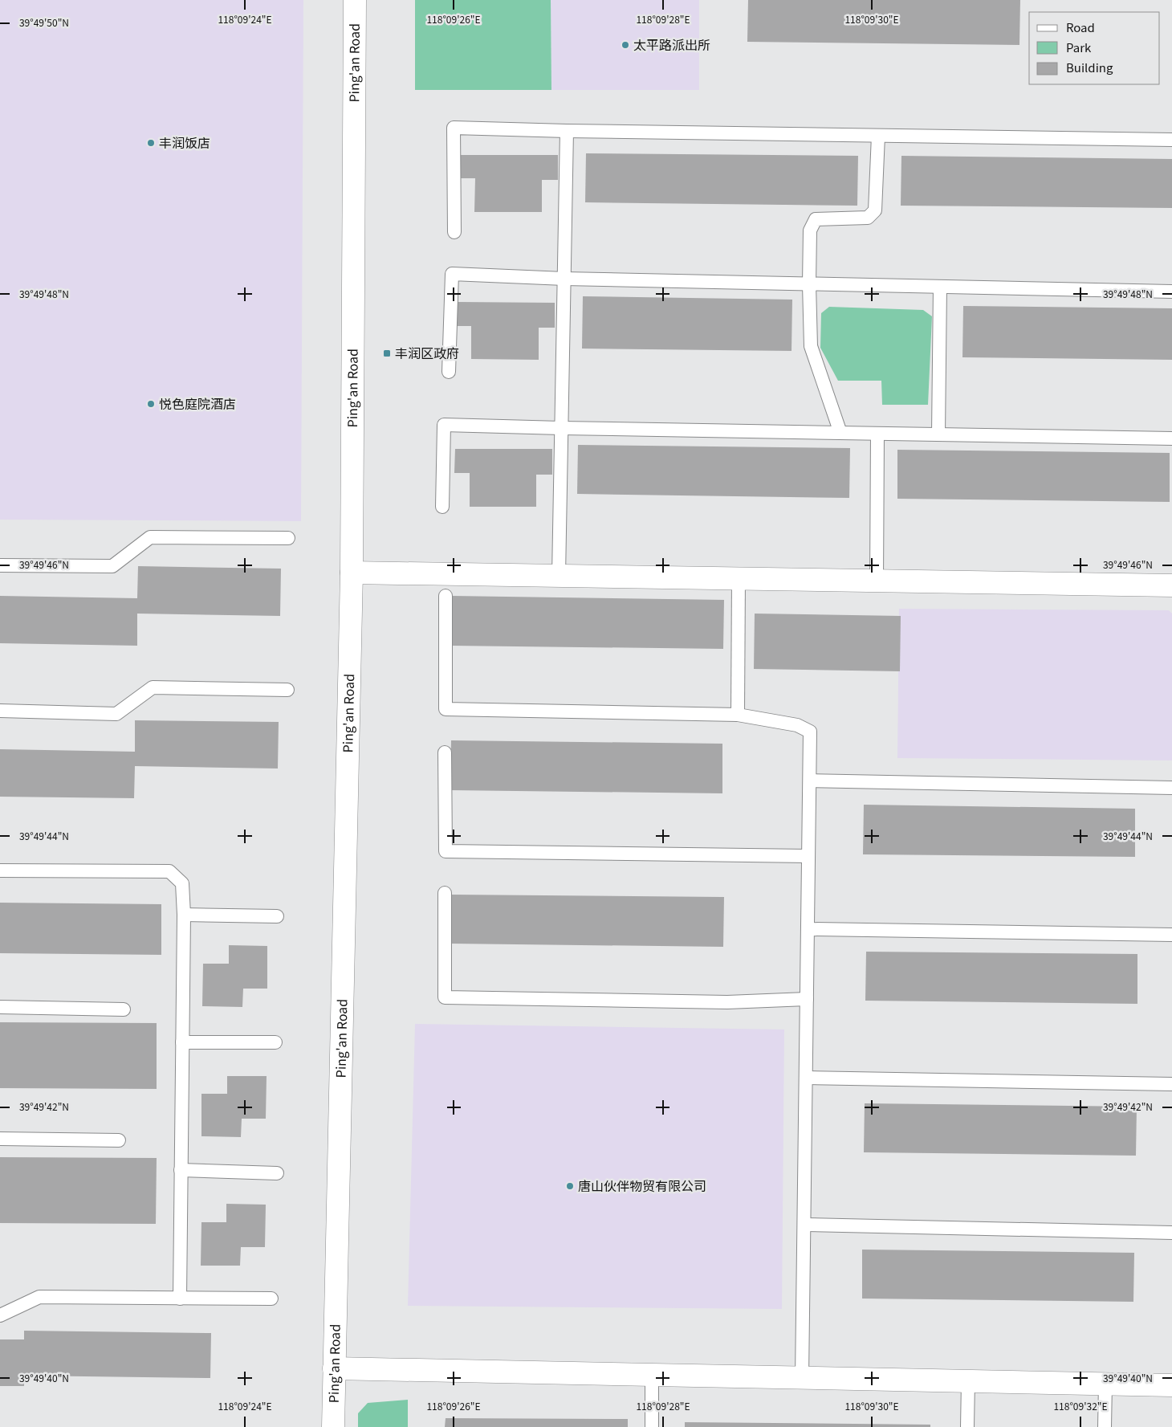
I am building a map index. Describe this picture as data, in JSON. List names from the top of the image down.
{
  "streets": {
    "street": ["Ping'an Road"]
  },
  "places": {
    "other": [
      "太平路派出所",
      "丰润饭店",
      "悦色庭院酒店",
      "唐山伙伴物贸有限公司"
    ],
    "transit": ["丰润区政府"]
  },
  "legend": ["Road", "Park", "Building"],
  "coordinates": [
    "118°09'24\"E",
    "118°09'26\"E",
    "118°09'28\"E",
    "118°09'30\"E",
    "39°49'50\"N",
    "39°49'48\"N",
    "39°49'46\"N",
    "39°49'44\"N",
    "39°49'42\"N",
    "39°49'40\"N",
    "118°09'32\"E"
  ]
}
